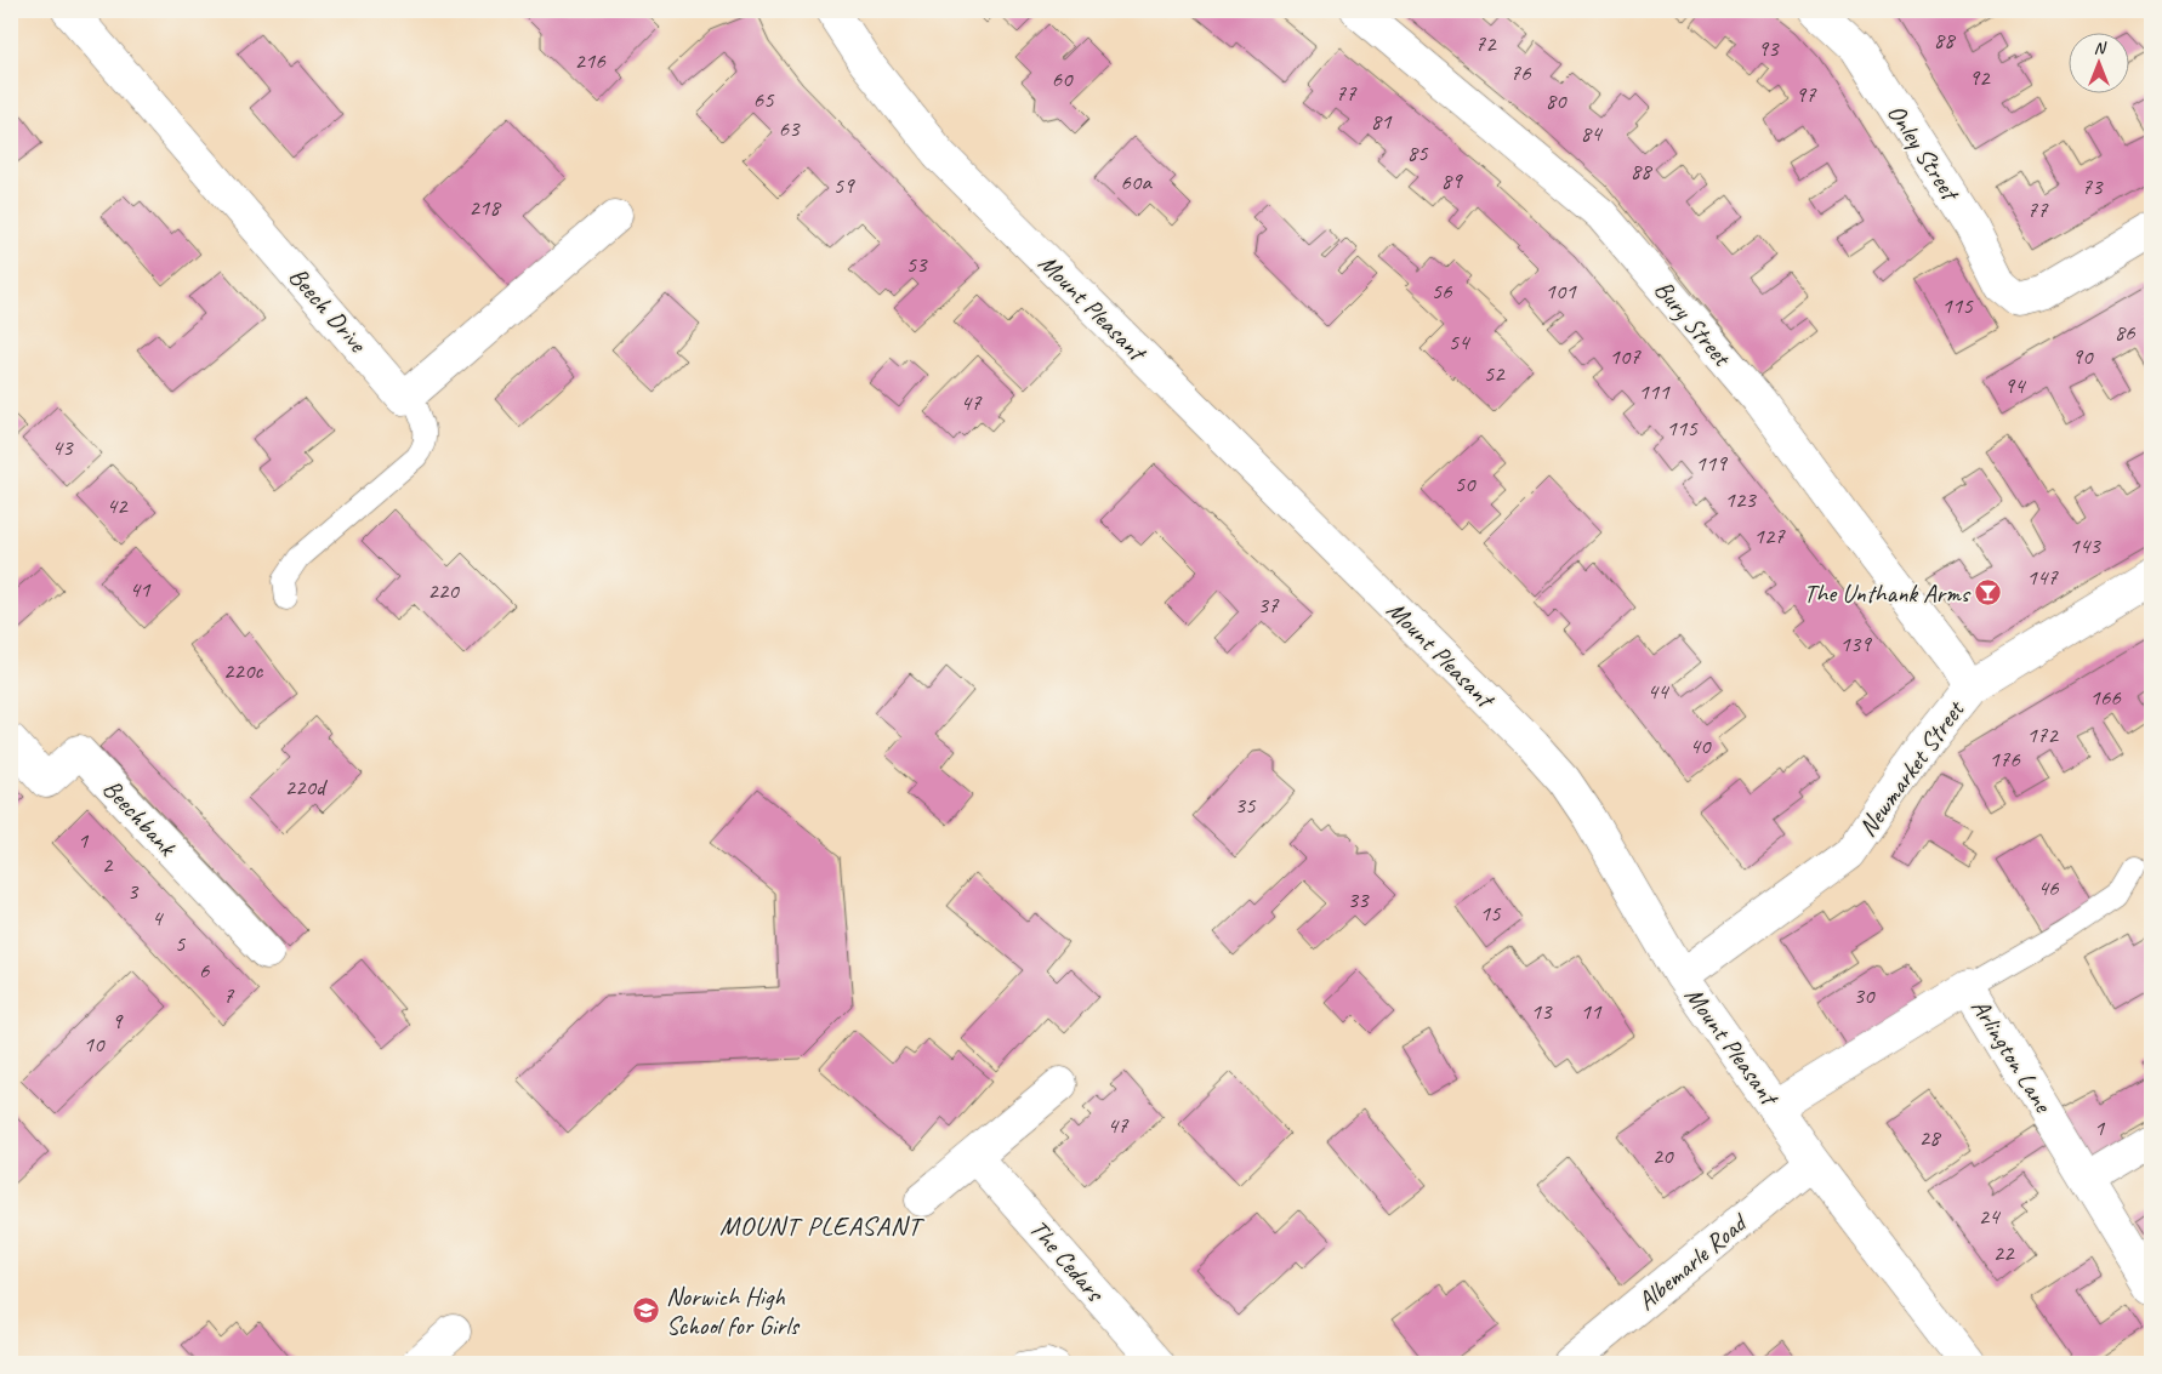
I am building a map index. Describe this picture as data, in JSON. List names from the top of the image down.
{
  "streets": {
    "street": [
      "Onley Street",
      "Mount Pleasant",
      "Beech Drive",
      "Bury Street",
      "Newmarket Street",
      "Beechbank",
      "Arlington Lane",
      "The Cedars",
      "Albemarle Road"
    ]
  },
  "crossings": [
    ["Mount Pleasant", "Newmarket Street"],
    ["Mount Pleasant", "Arlington Lane"],
    ["Mount Pleasant", "Albemarle Road"],
    ["Bury Street", "Newmarket Street"]
  ],
  "districts": ["MOUNT PLEASANT"],
  "places": {
    "bar": ["The Unthank Arms"],
    "school or university": ["Norwich High School for Girls"]
  },
  "house_numbers": [
    "88",
    "72",
    "93",
    "216",
    "76",
    "92",
    "60",
    "77",
    "97",
    "65",
    "80",
    "81",
    "63",
    "84",
    "85",
    "88",
    "89",
    "60a",
    "59",
    "73",
    "218",
    "77",
    "53",
    "56",
    "101",
    "115",
    "86",
    "54",
    "107",
    "90",
    "52",
    "94",
    "111",
    "47",
    "115",
    "43",
    "119",
    "50",
    "123",
    "42",
    "127",
    "143",
    "147",
    "41",
    "220",
    "37",
    "139",
    "220c",
    "44",
    "166",
    "172",
    "40",
    "176",
    "220d",
    "35",
    "1",
    "2",
    "46",
    "3",
    "33",
    "15",
    "4",
    "5",
    "6",
    "7",
    "30",
    "13",
    "11",
    "9",
    "10",
    "47",
    "1",
    "28",
    "20",
    "24",
    "22"
  ],
  "north": "top"
}
